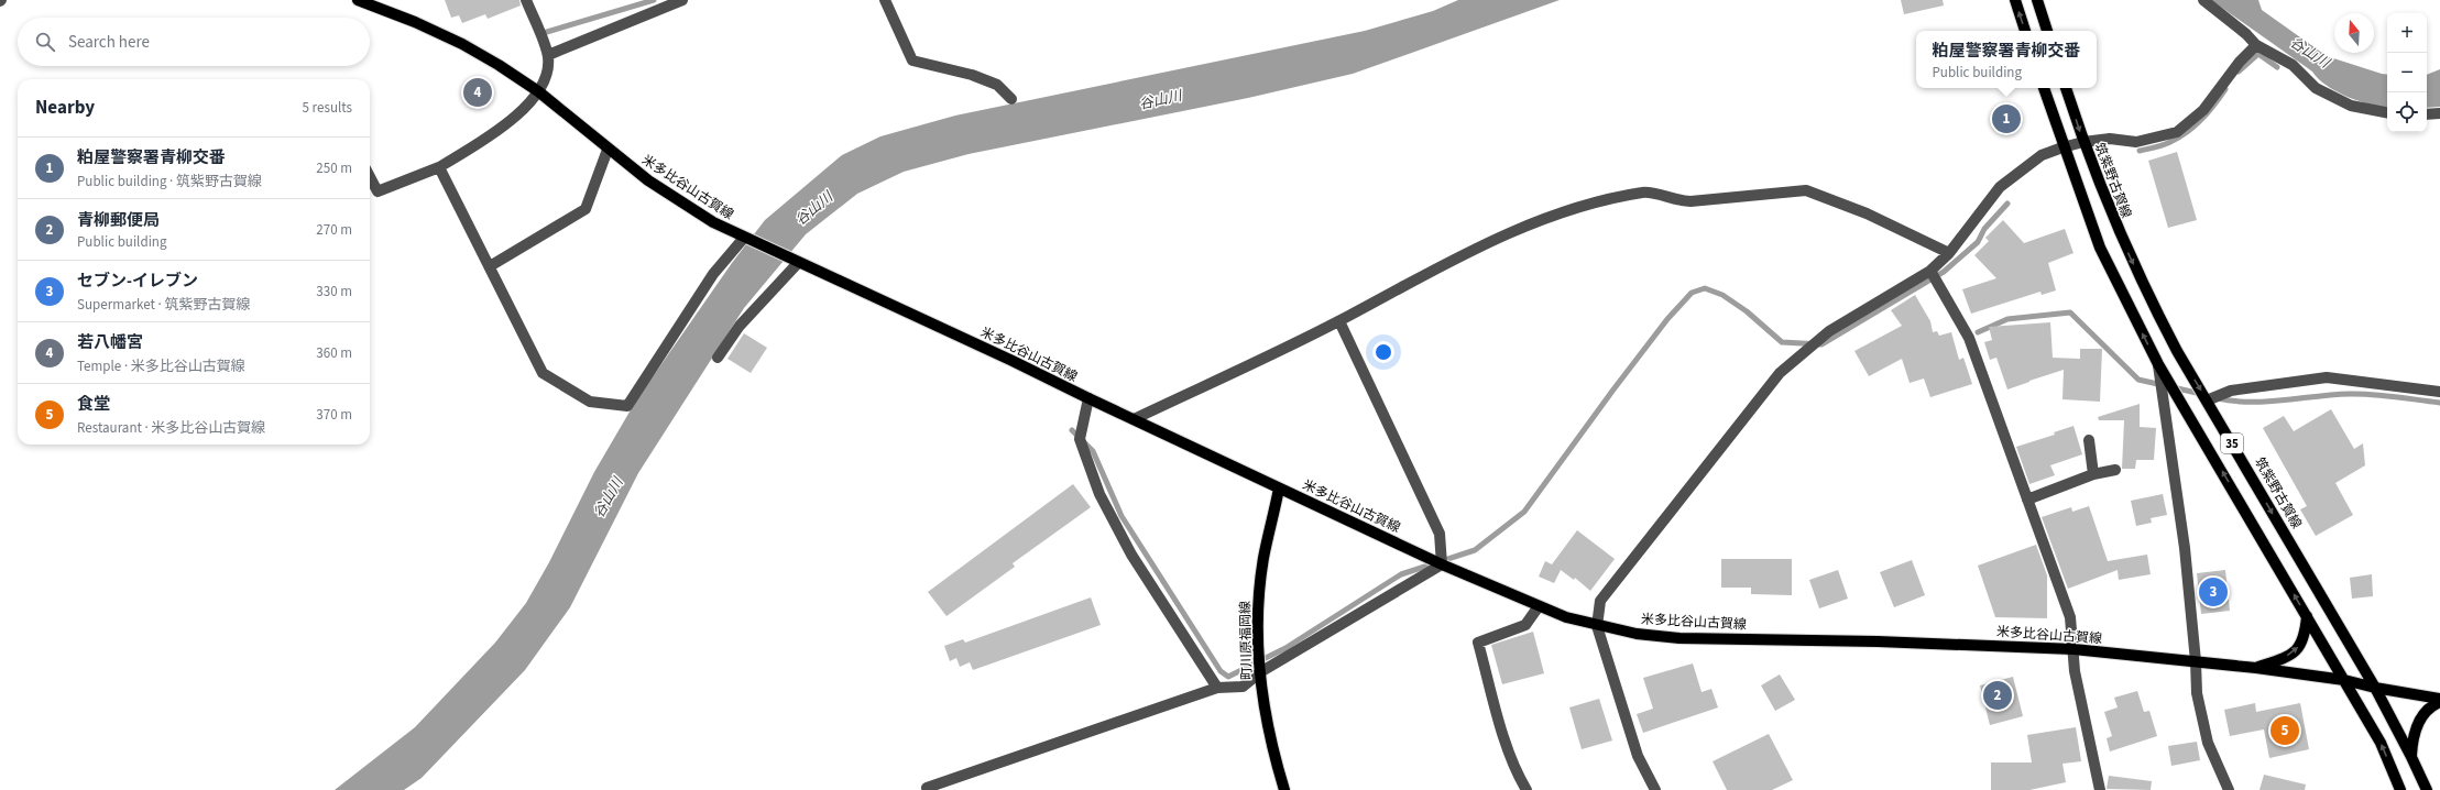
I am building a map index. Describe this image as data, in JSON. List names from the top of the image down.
{
  "streets": {
    "main road": [
      "筑紫野古賀線",
      "米多比谷山古賀線",
      "35",
      "町川原福岡線"
    ]
  },
  "crossings": [
    ["筑紫野古賀線", "米多比谷山古賀線"],
    ["米多比谷山古賀線", "35"],
    ["米多比谷山古賀線", "町川原福岡線"]
  ],
  "water": ["谷山川"],
  "north": "top",
  "page": {
    "map_buttons": ["+", "−"],
    "search": "Search here",
    "popup": ["粕屋警察署青柳交番", "Public building"],
    "pins": [
      "4",
      "1",
      "3",
      "2",
      "5"
    ],
    "heading": ["Nearby", "5 results"],
    "list": [
      {
        "mark": "1",
        "name": "粕屋警察署青柳交番",
        "note": "Public building · 筑紫野古賀線",
        "value": "250 m"
      },
      {
        "mark": "2",
        "name": "青柳郵便局",
        "note": "Public building",
        "value": "270 m"
      },
      {
        "mark": "3",
        "name": "セブン-イレブン",
        "note": "Supermarket · 筑紫野古賀線",
        "value": "330 m"
      },
      {
        "mark": "4",
        "name": "若八幡宮",
        "note": "Temple · 米多比谷山古賀線",
        "value": "360 m"
      },
      {
        "mark": "5",
        "name": "食堂",
        "note": "Restaurant · 米多比谷山古賀線",
        "value": "370 m"
      }
    ]
  }
}
